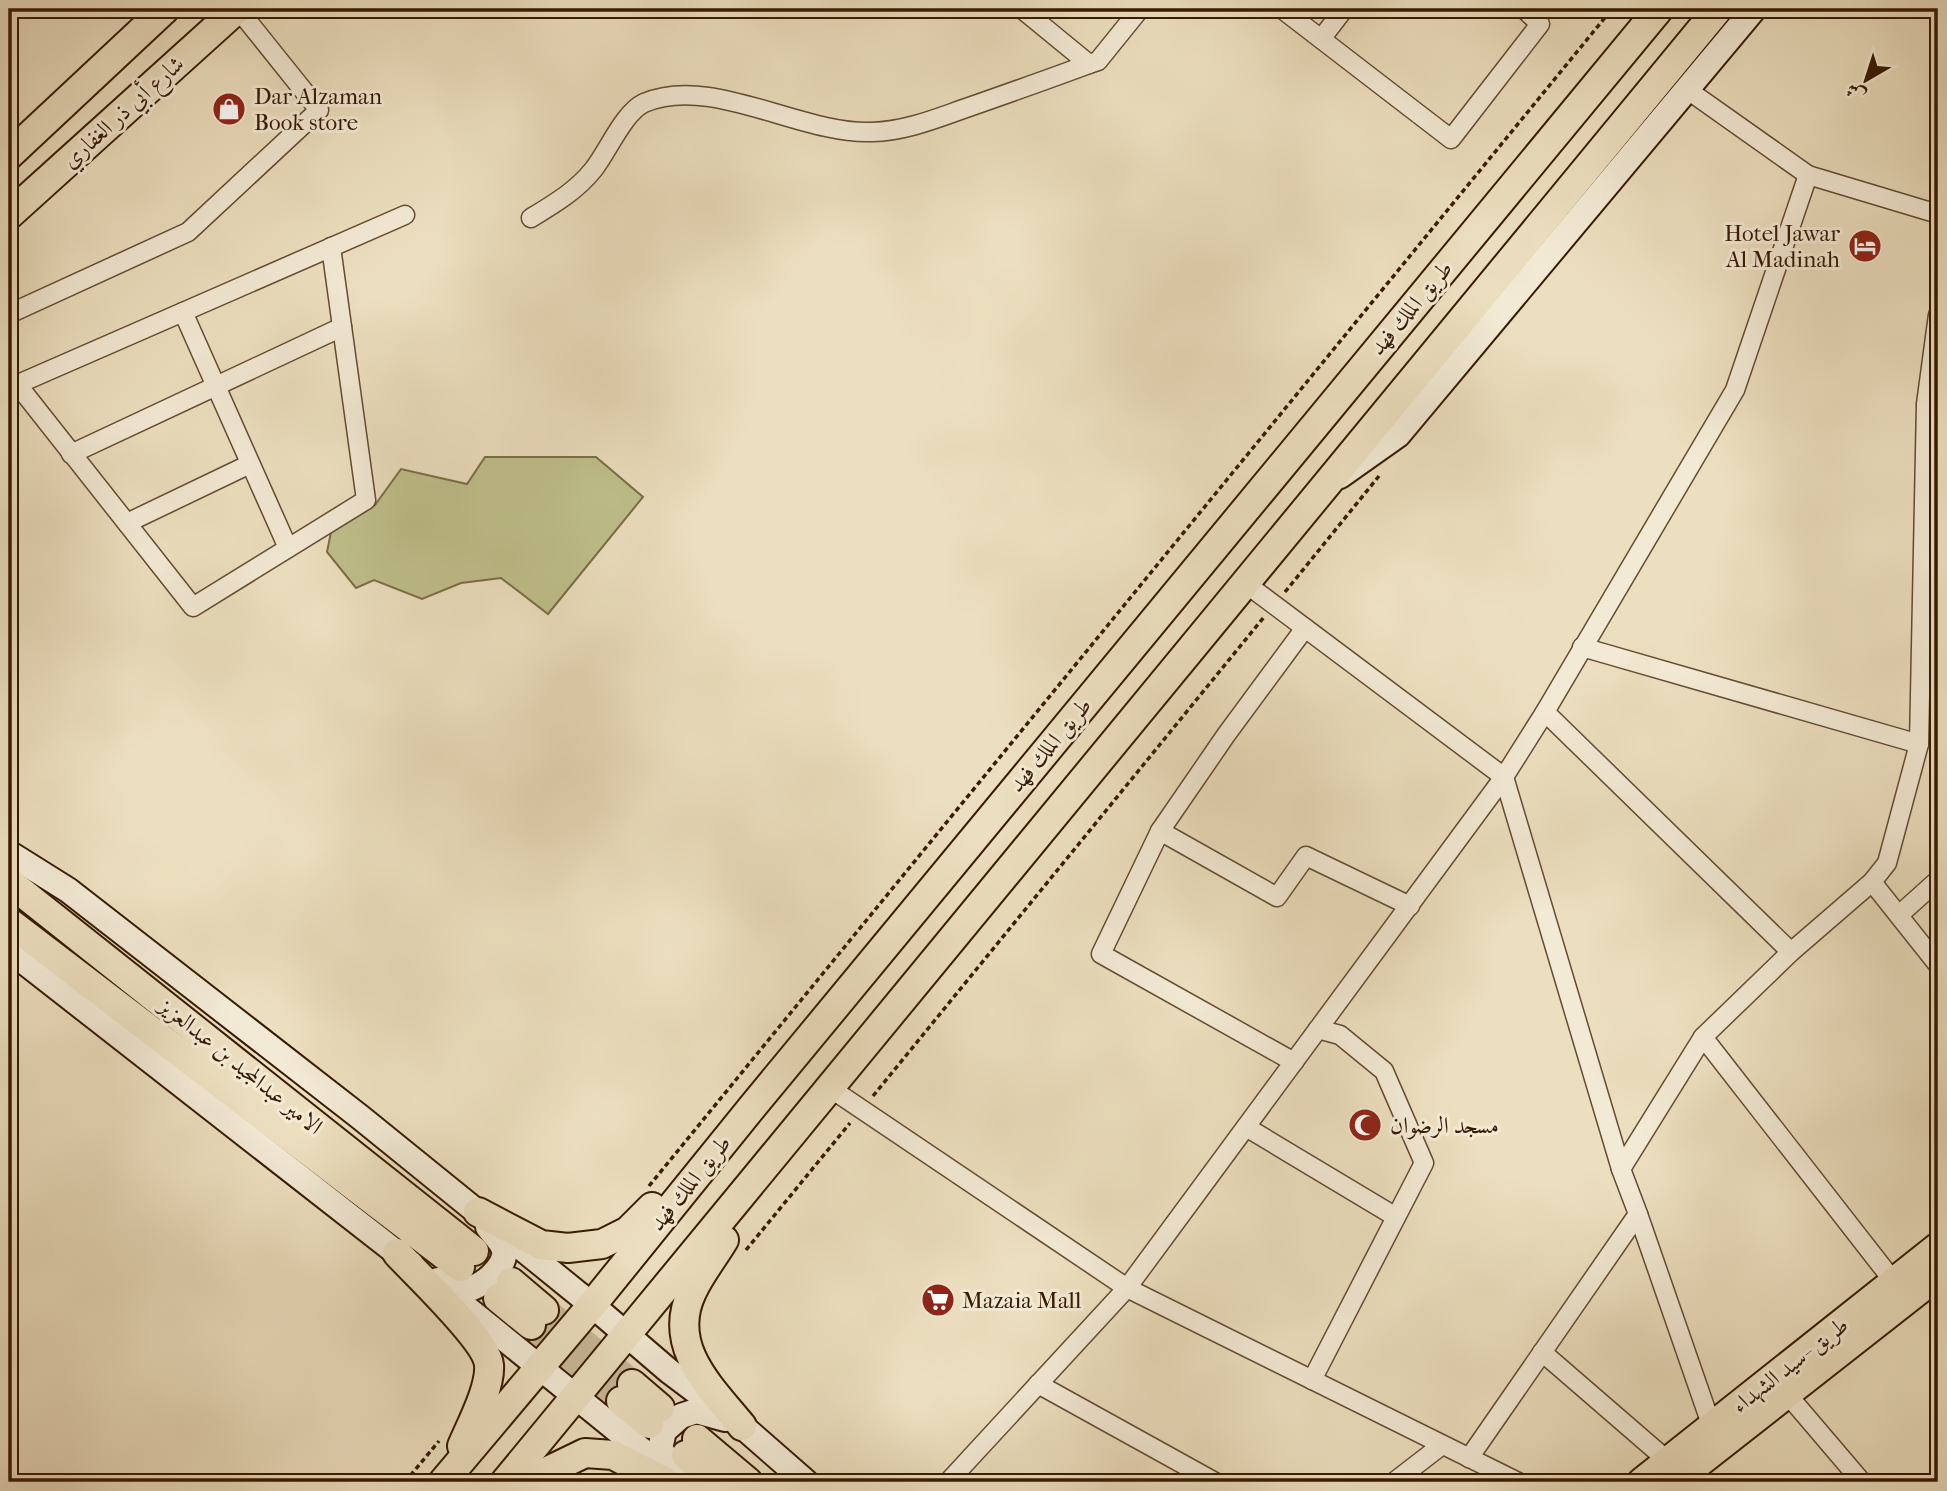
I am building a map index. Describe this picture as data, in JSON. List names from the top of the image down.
{
  "streets": {
    "main road": [
      "شارع أبي ذر الغفاري",
      "طريق الملك فهد",
      "الامير عبدالمجيد بن عبدالعزيز",
      "طريق -سيد الشهداء"
    ]
  },
  "places": {
    "shop": ["Dar Alzaman Book store"],
    "hotel": ["Hotel Jawar Al Madinah"],
    "mosque": ["مسجد الرضوان"],
    "supermarket": ["Mazaia Mall"]
  },
  "north": "bottom left"
}
